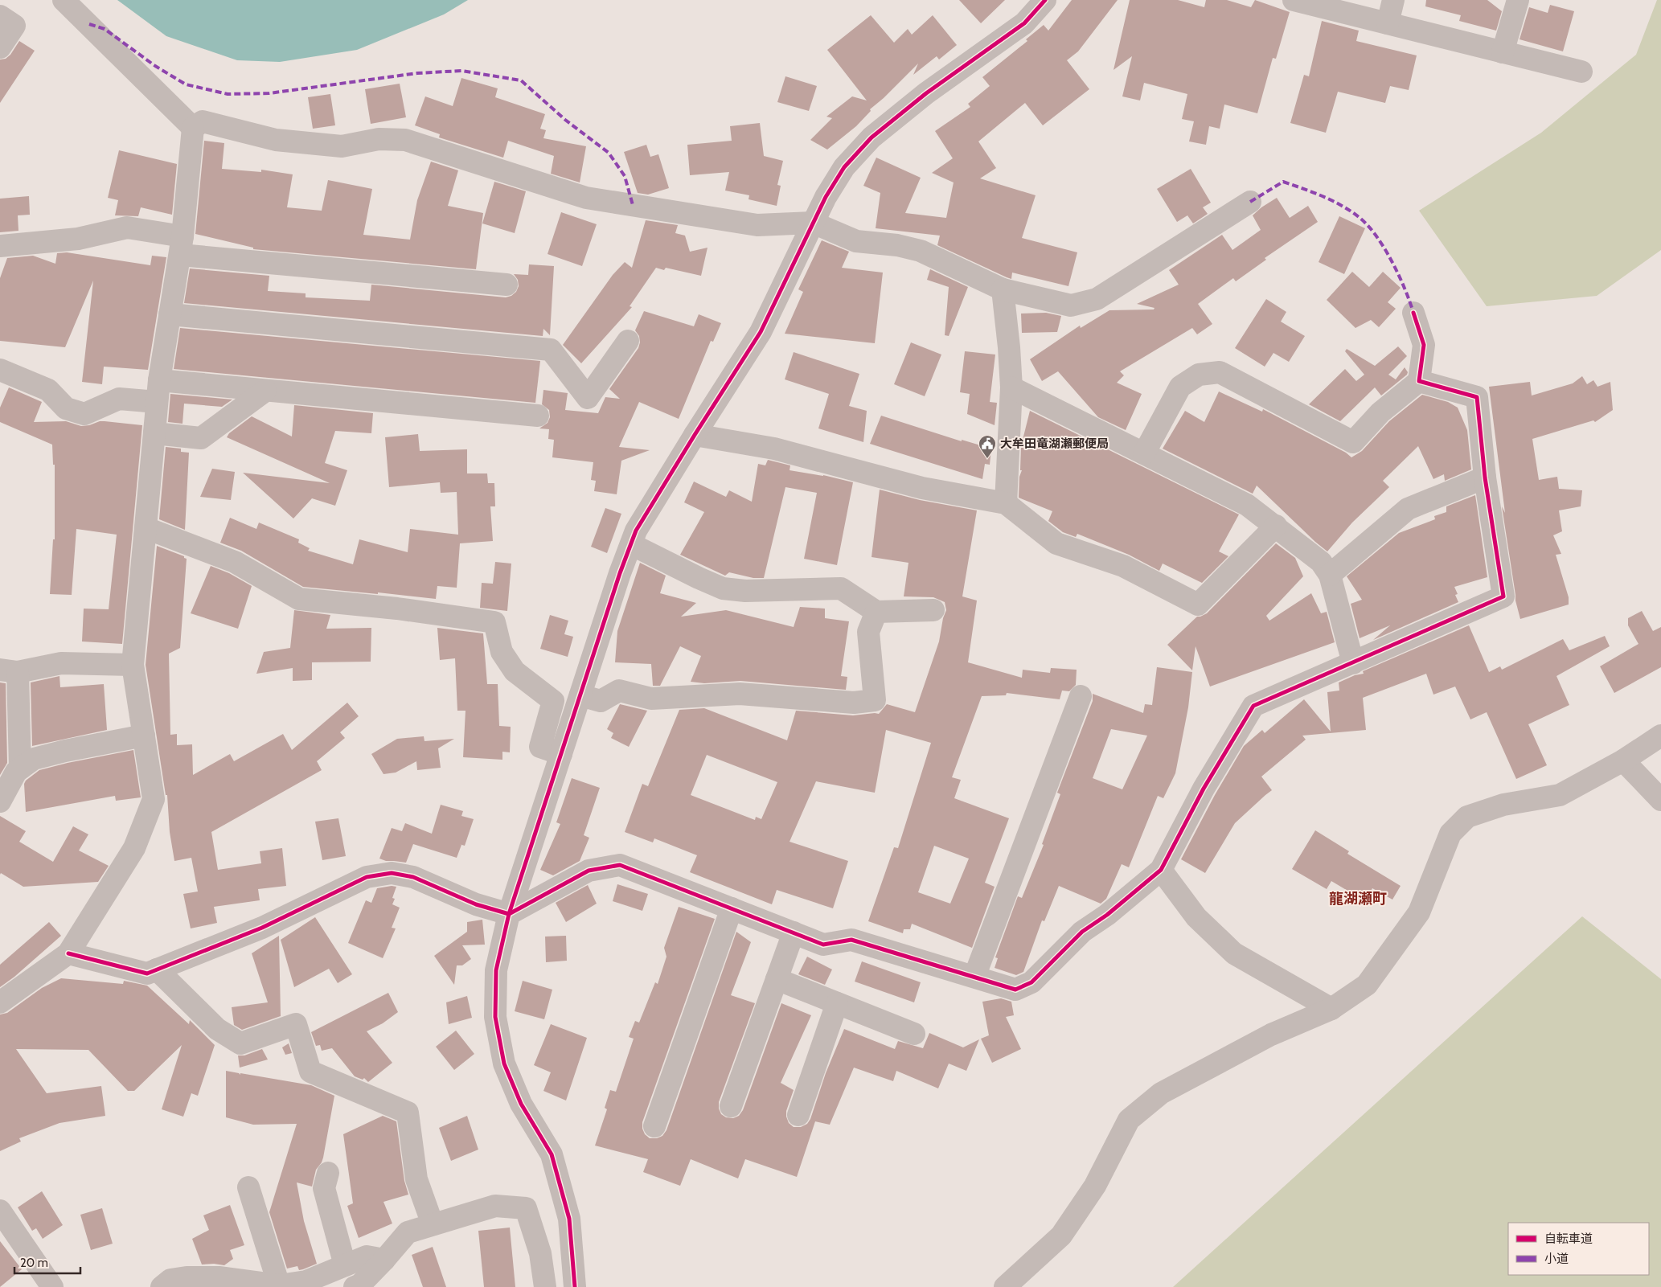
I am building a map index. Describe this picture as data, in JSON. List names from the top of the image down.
{
  "districts": ["龍湖瀬町"],
  "places": {
    "public building": ["大牟田竜湖瀬郵便局"]
  },
  "legend": ["自転車道", "小道"],
  "scale_bar": "20 m"
}
